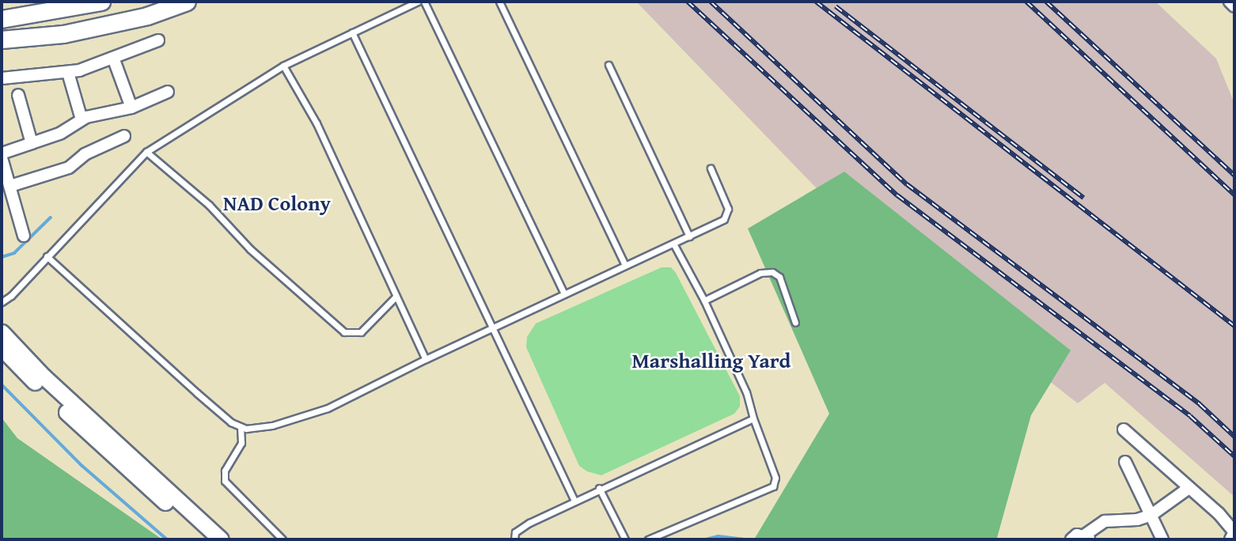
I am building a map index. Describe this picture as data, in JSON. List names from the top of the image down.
{
  "districts": ["NAD Colony", "Marshalling Yard"]
}
